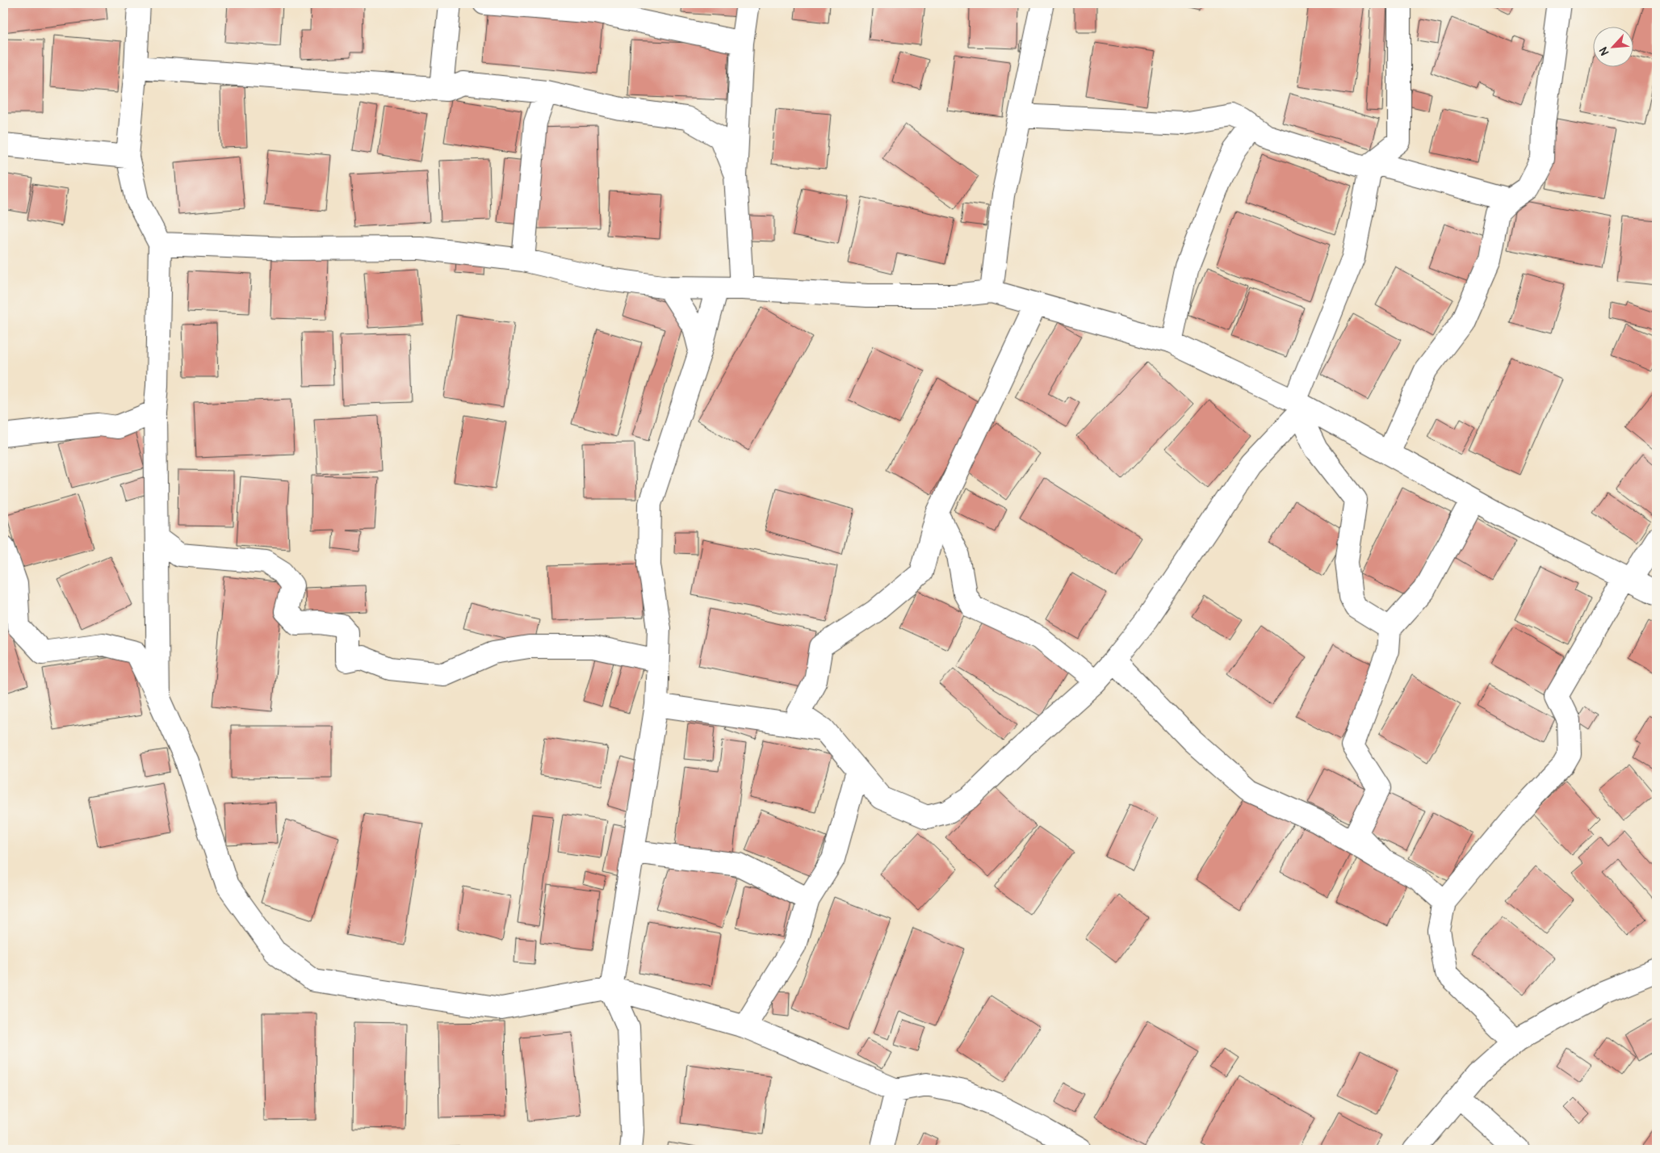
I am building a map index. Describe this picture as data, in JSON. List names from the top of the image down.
{
  "north": "bottom left"
}
